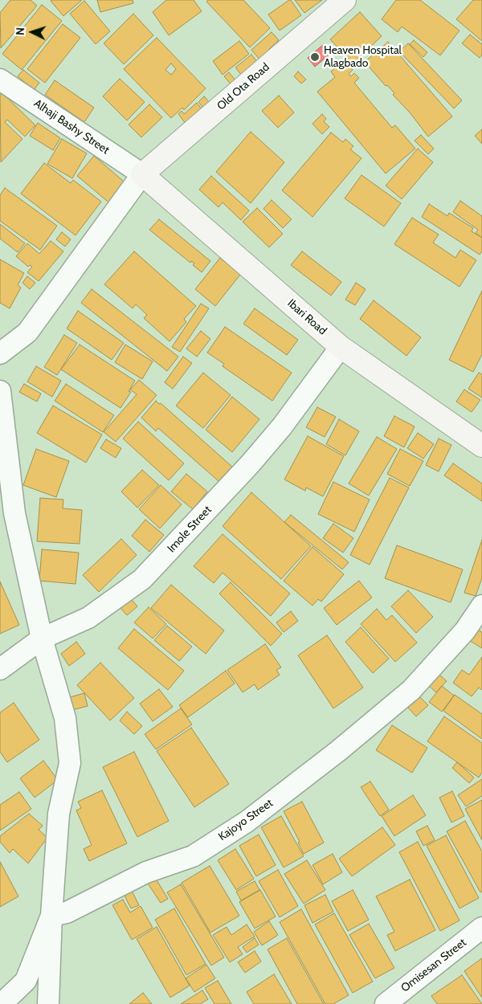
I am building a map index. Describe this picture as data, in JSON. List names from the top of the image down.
{
  "streets": {
    "street": [
      "Old Ota Road",
      "Alhaji Bashy Street",
      "Ibari Road",
      "Imole Street",
      "Kajoyo Street",
      "Omisesan Street"
    ]
  },
  "crossings": [
    ["Old Ota Road", "Alhaji Bashy Street"],
    ["Old Ota Road", "Ibari Road"],
    ["Alhaji Bashy Street", "Ibari Road"],
    ["Ibari Road", "Imole Street"]
  ],
  "places": ["Heaven Hospital Alagbado"],
  "north": "left"
}
